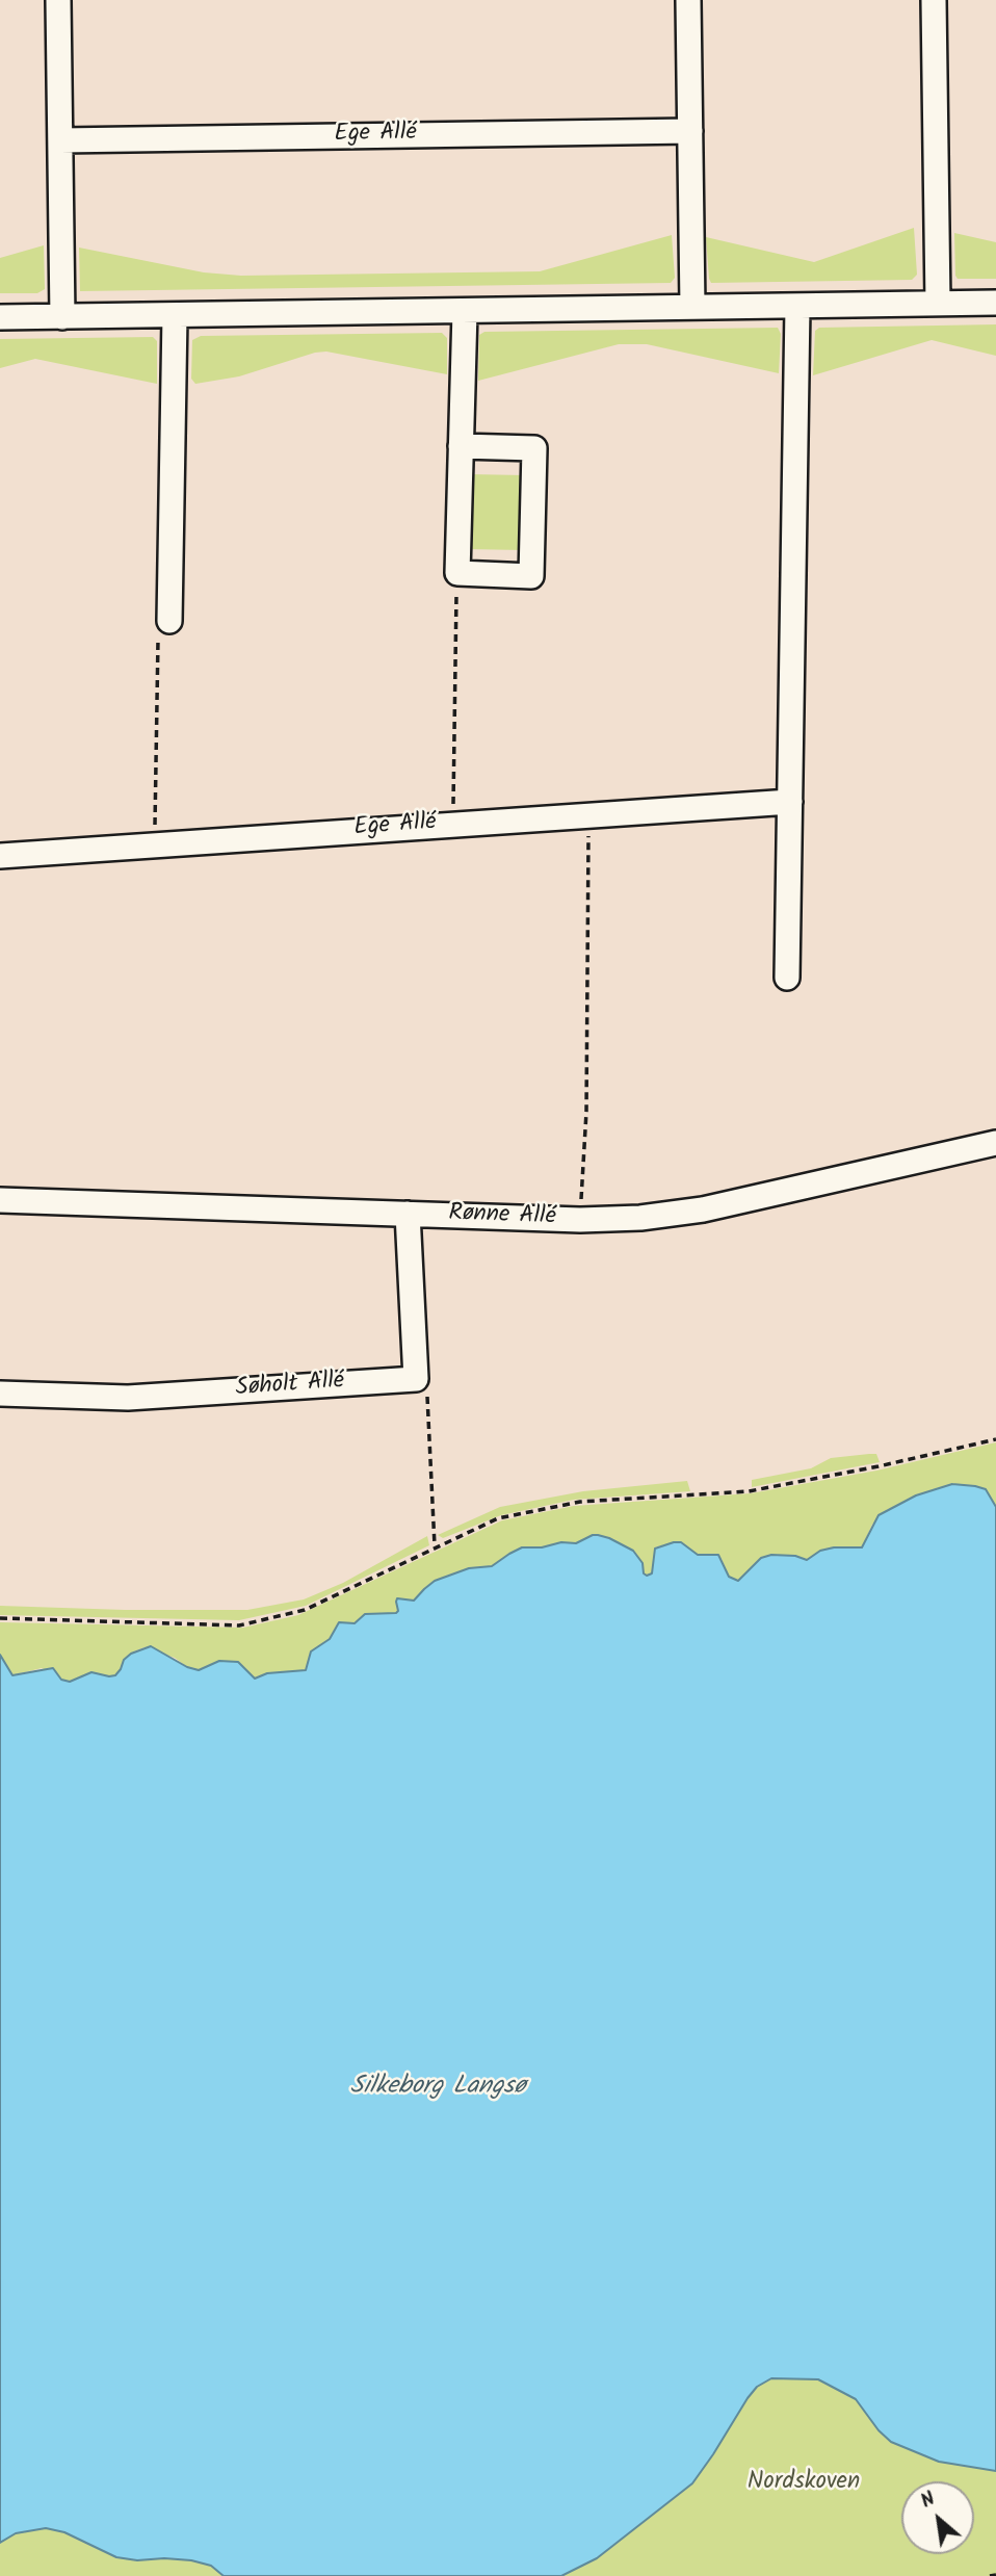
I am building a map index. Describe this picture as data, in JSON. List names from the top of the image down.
{
  "streets": {
    "street": ["Ege Allé", "Rønne Allé", "Søholt Allé"]
  },
  "water": ["Silkeborg Langsø"],
  "parks": ["Nordskoven"],
  "north": "top left"
}
